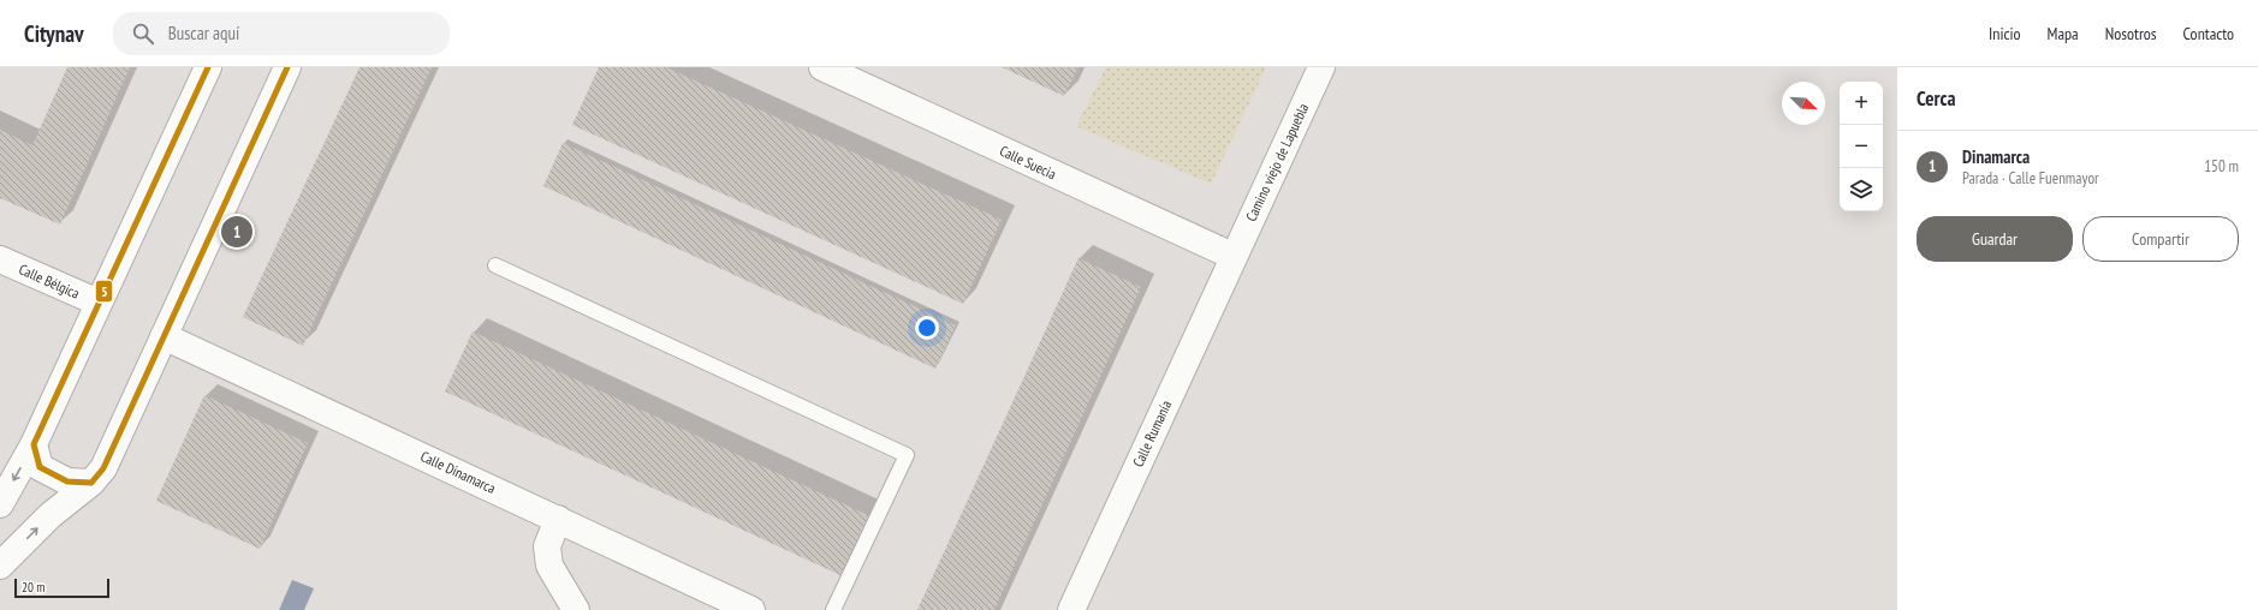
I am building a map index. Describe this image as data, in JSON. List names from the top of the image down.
{
  "streets": {
    "street": [
      "Calle Suecia",
      "Camino viejo de Lapuebla",
      "Calle Bélgica",
      "Calle Rumanía",
      "Calle Dinamarca"
    ]
  },
  "crossings": [
    ["Calle Suecia", "Camino viejo de Lapuebla"],
    ["Calle Suecia", "Calle Rumanía"],
    ["Camino viejo de Lapuebla", "Calle Rumanía"]
  ],
  "lines": ["transit line 5"],
  "scale_bar": "20 m",
  "north": "bottom right",
  "page": {
    "header": "Citynav",
    "search": "Buscar aquí",
    "nav": [
      "Inicio",
      "Mapa",
      "Nosotros",
      "Contacto"
    ],
    "heading": "Cerca",
    "map_buttons": ["+", "−"],
    "list": [
      {
        "mark": "1",
        "name": "Dinamarca",
        "note": "Parada · Calle Fuenmayor",
        "value": "150 m"
      }
    ],
    "buttons": ["Guardar", "Compartir"],
    "pins": "1",
    "scale": "20 m"
  }
}
